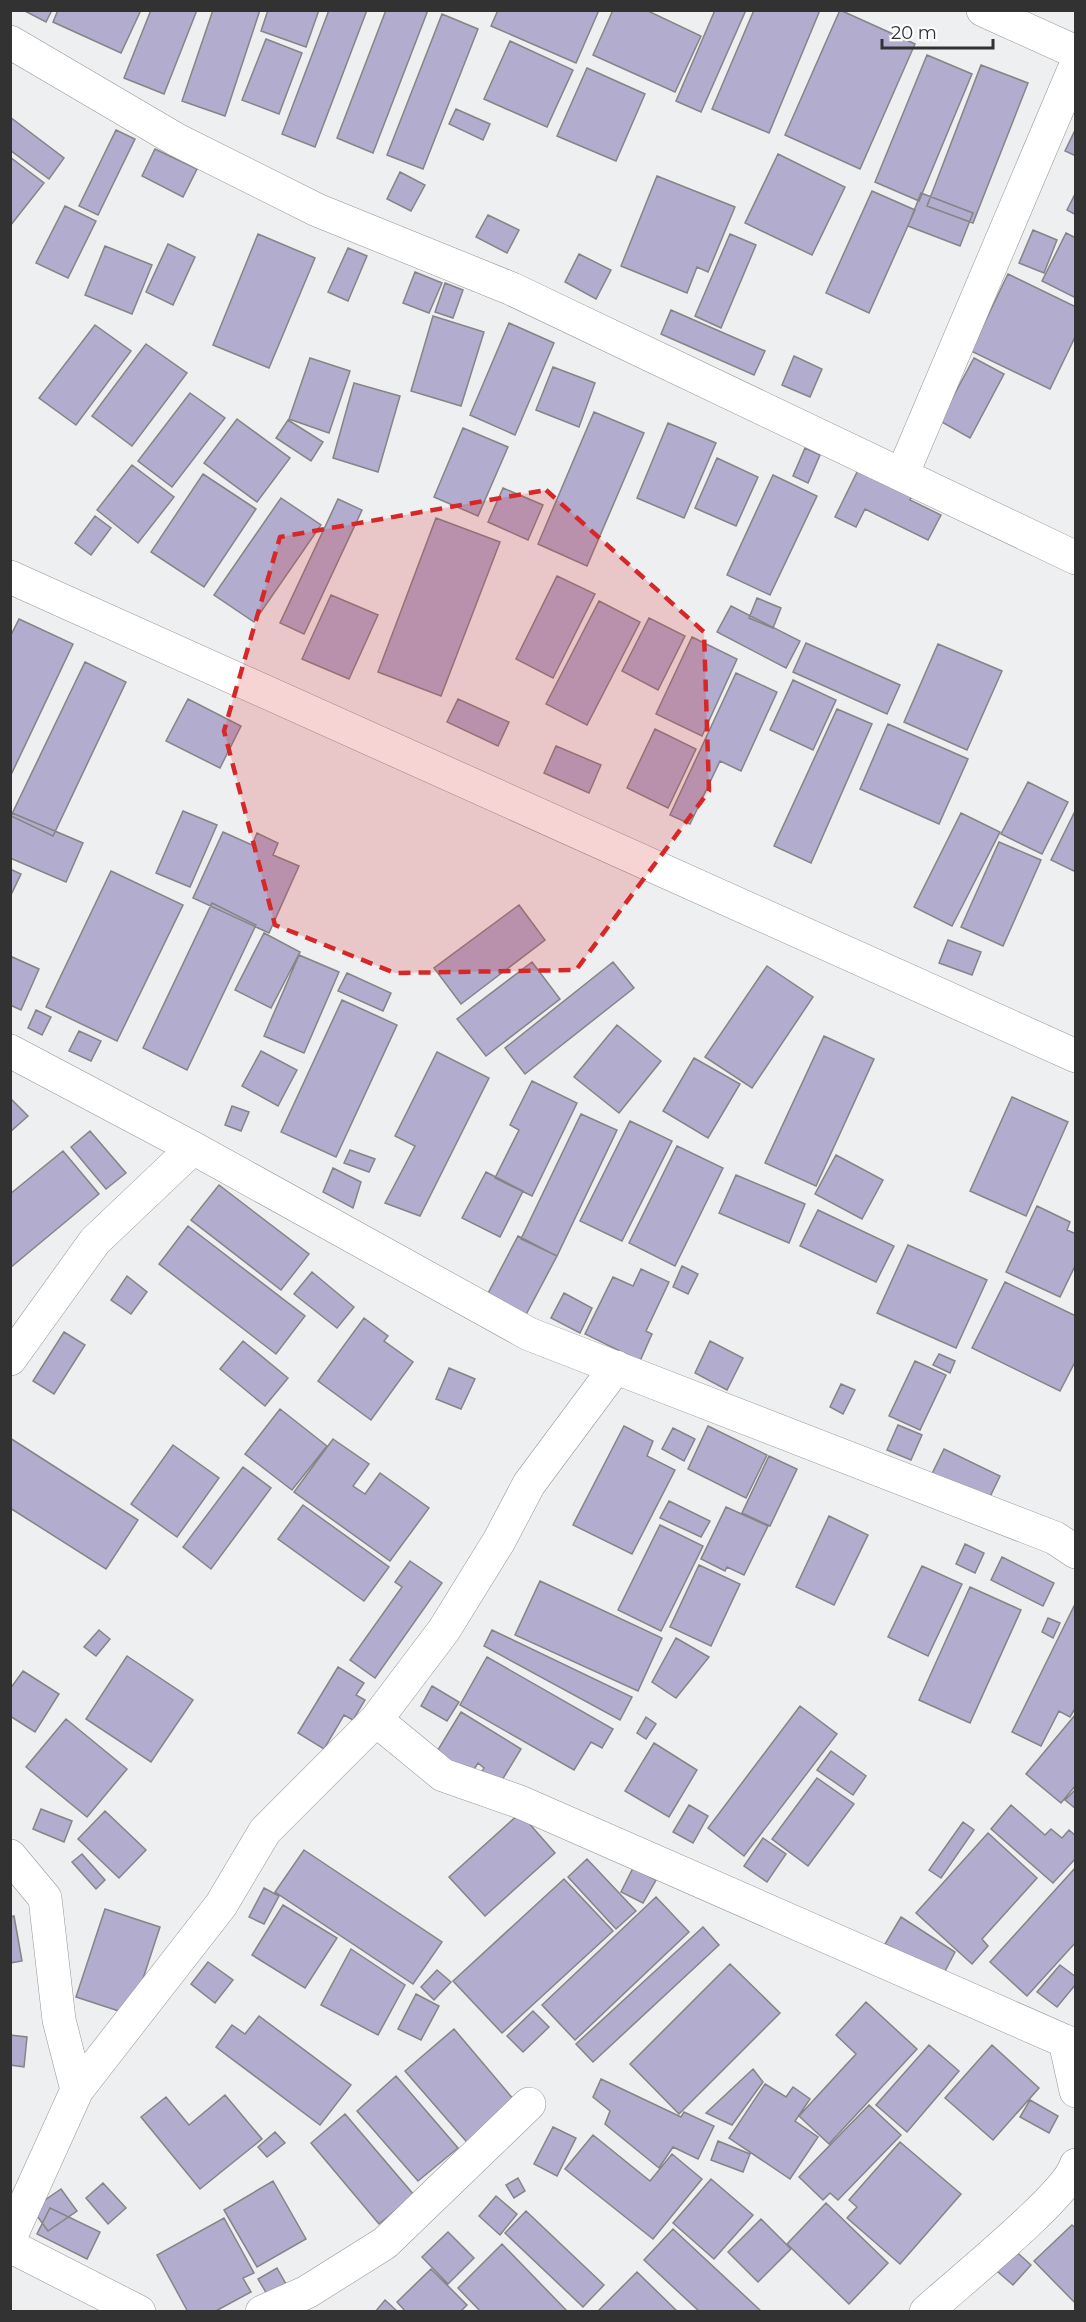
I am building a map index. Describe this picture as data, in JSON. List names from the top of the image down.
{
  "scale_bar": "20 m"
}
